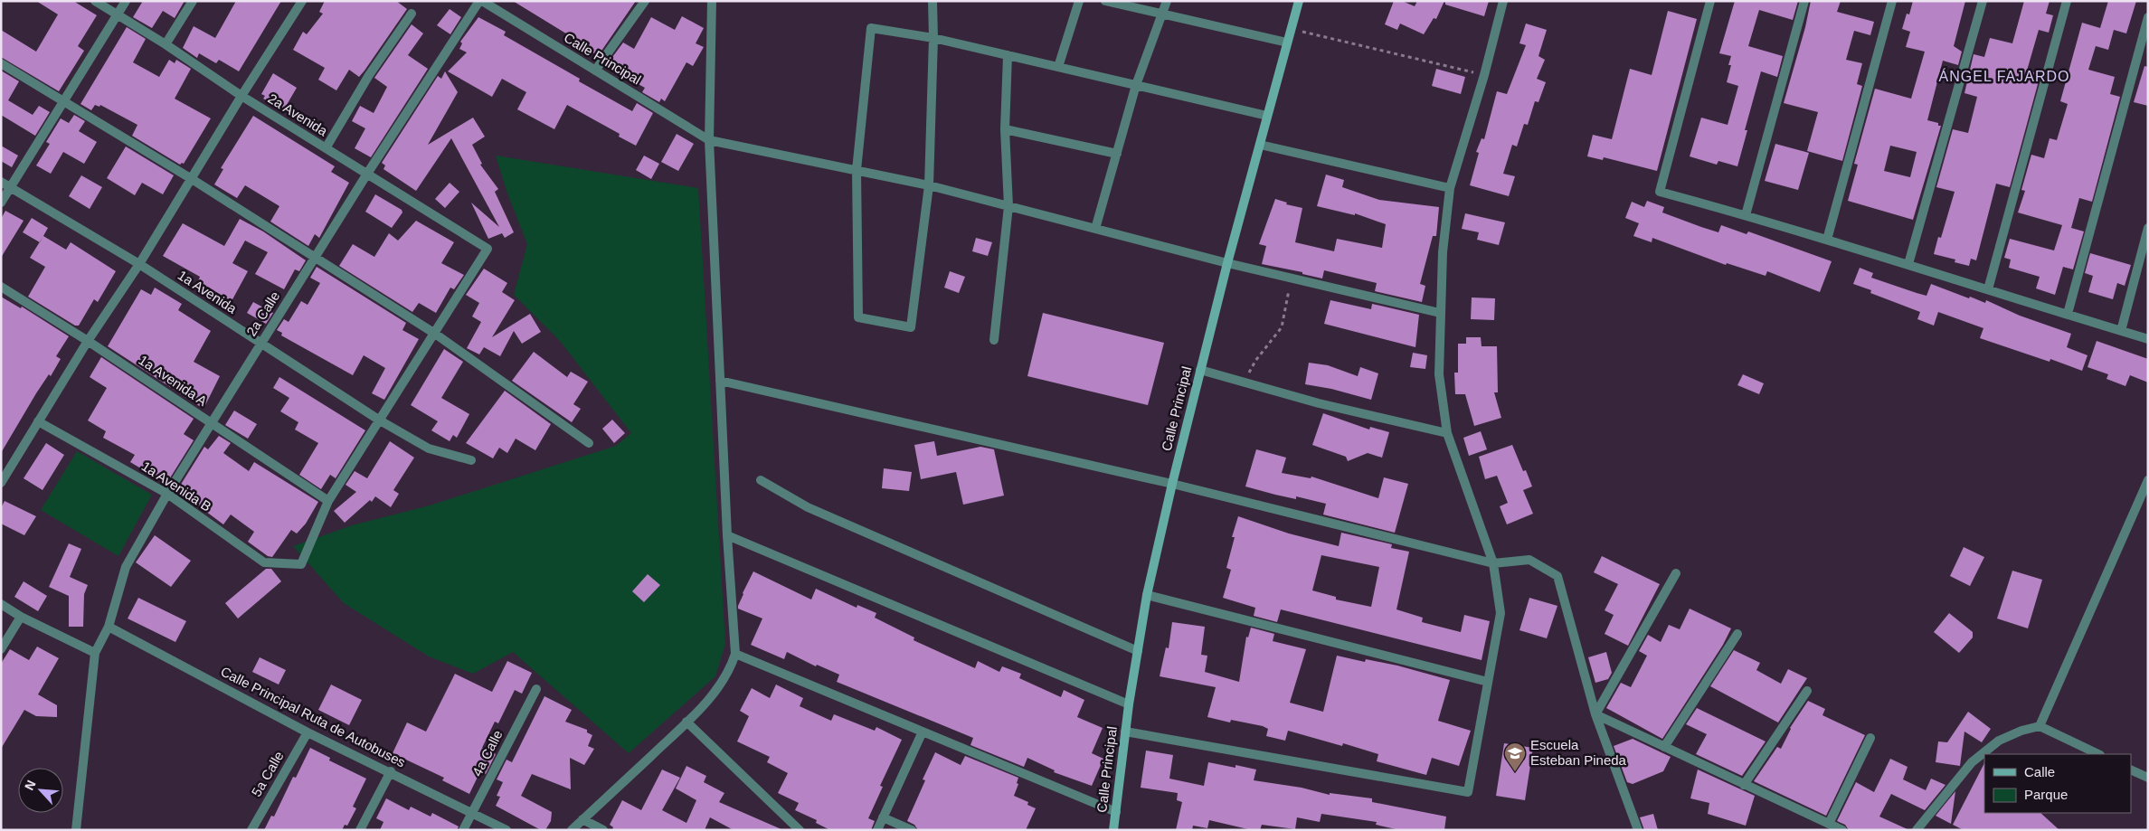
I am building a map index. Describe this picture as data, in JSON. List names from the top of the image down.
{
  "streets": {
    "street": [
      "Calle Principal",
      "2a Avenida",
      "1a Avenida",
      "2a Calle",
      "1a Avenida A",
      "1a Avenida B",
      "Calle Principal Ruta de Autobuses",
      "4a Calle",
      "5a Calle"
    ]
  },
  "crossings": [
    ["Calle Principal", "2a Calle"],
    ["2a Avenida", "2a Calle"],
    ["1a Avenida", "2a Calle"],
    ["2a Calle", "1a Avenida A"],
    ["2a Calle", "1a Avenida B"],
    ["2a Calle", "Calle Principal Ruta de Autobuses"],
    ["1a Avenida A", "1a Avenida B"],
    ["Calle Principal Ruta de Autobuses", "4a Calle"],
    ["Calle Principal Ruta de Autobuses", "5a Calle"]
  ],
  "districts": ["ÁNGEL FAJARDO"],
  "places": {
    "school or university": ["Escuela Esteban Pineda"]
  },
  "legend": ["Calle", "Parque"],
  "north": "top left"
}
